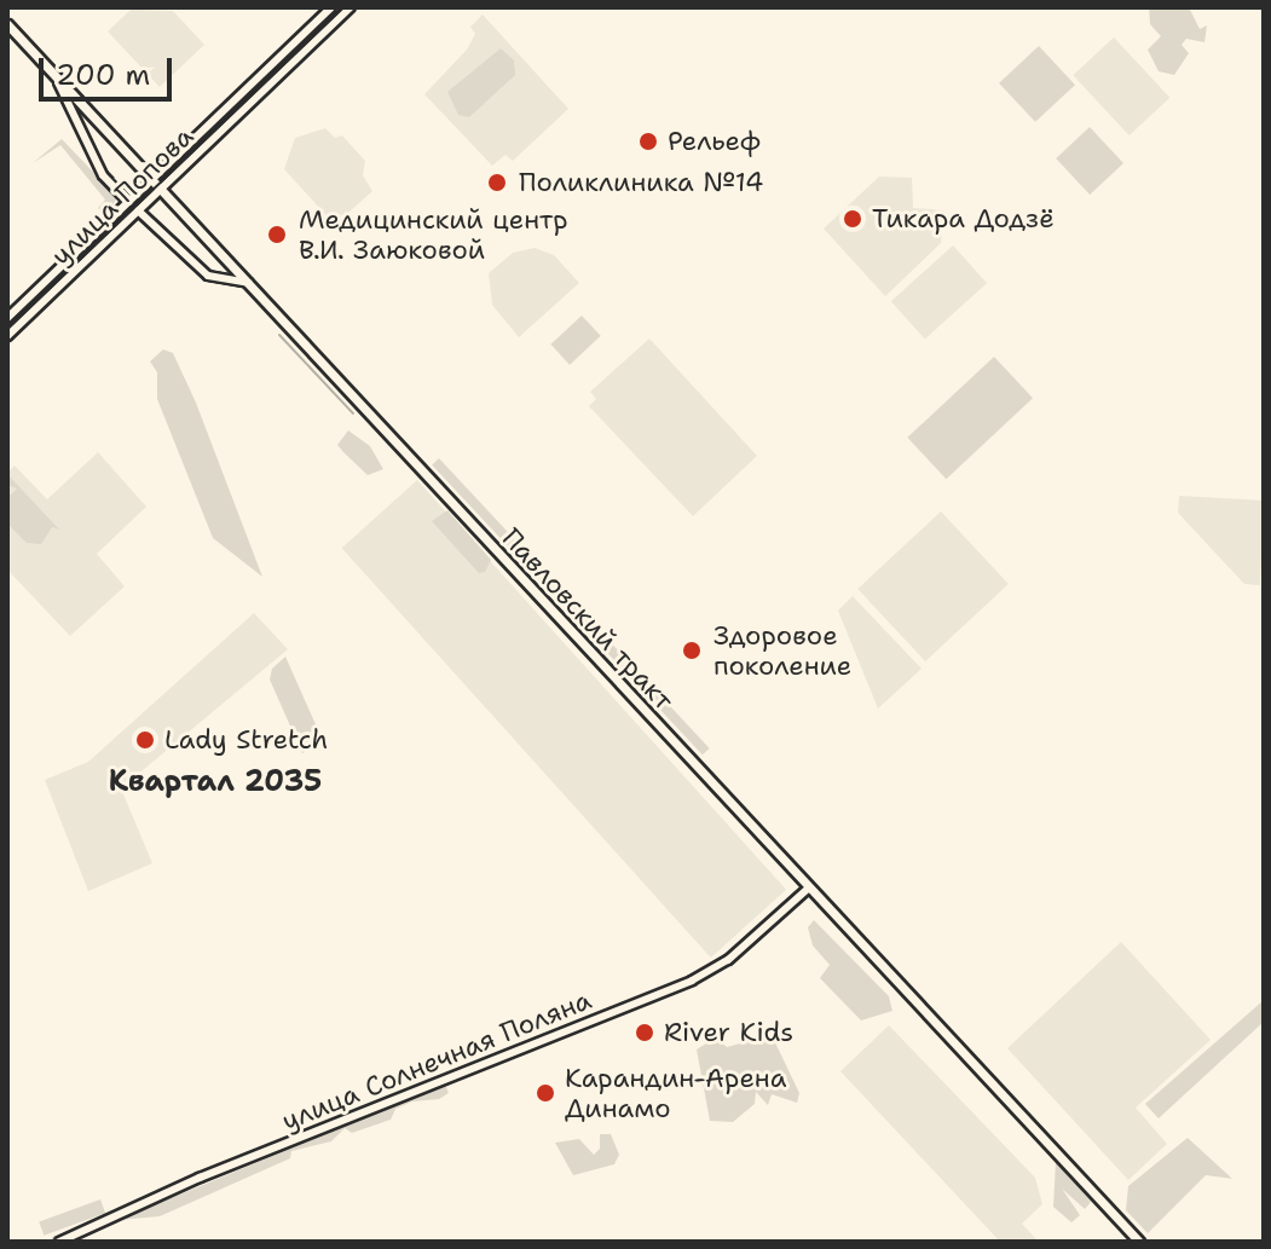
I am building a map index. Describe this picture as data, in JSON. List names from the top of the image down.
{
  "streets": {
    "main road": ["улица Попова", "Павловский тракт", "улица Солнечная Поляна"]
  },
  "crossings": [
    ["улица Попова", "Павловский тракт"],
    ["Павловский тракт", "улица Солнечная Поляна"]
  ],
  "districts": ["Квартал 2035"],
  "places": [
    "Рельеф",
    "Поликлиника №14",
    "Тикара Додзё",
    "Медицинский центр В.И. Заюковой",
    "Здоровое поколение",
    "Lady Stretch",
    "River Kids",
    "Карандин-Арена Динамо"
  ],
  "scale_bar": "200 m"
}
